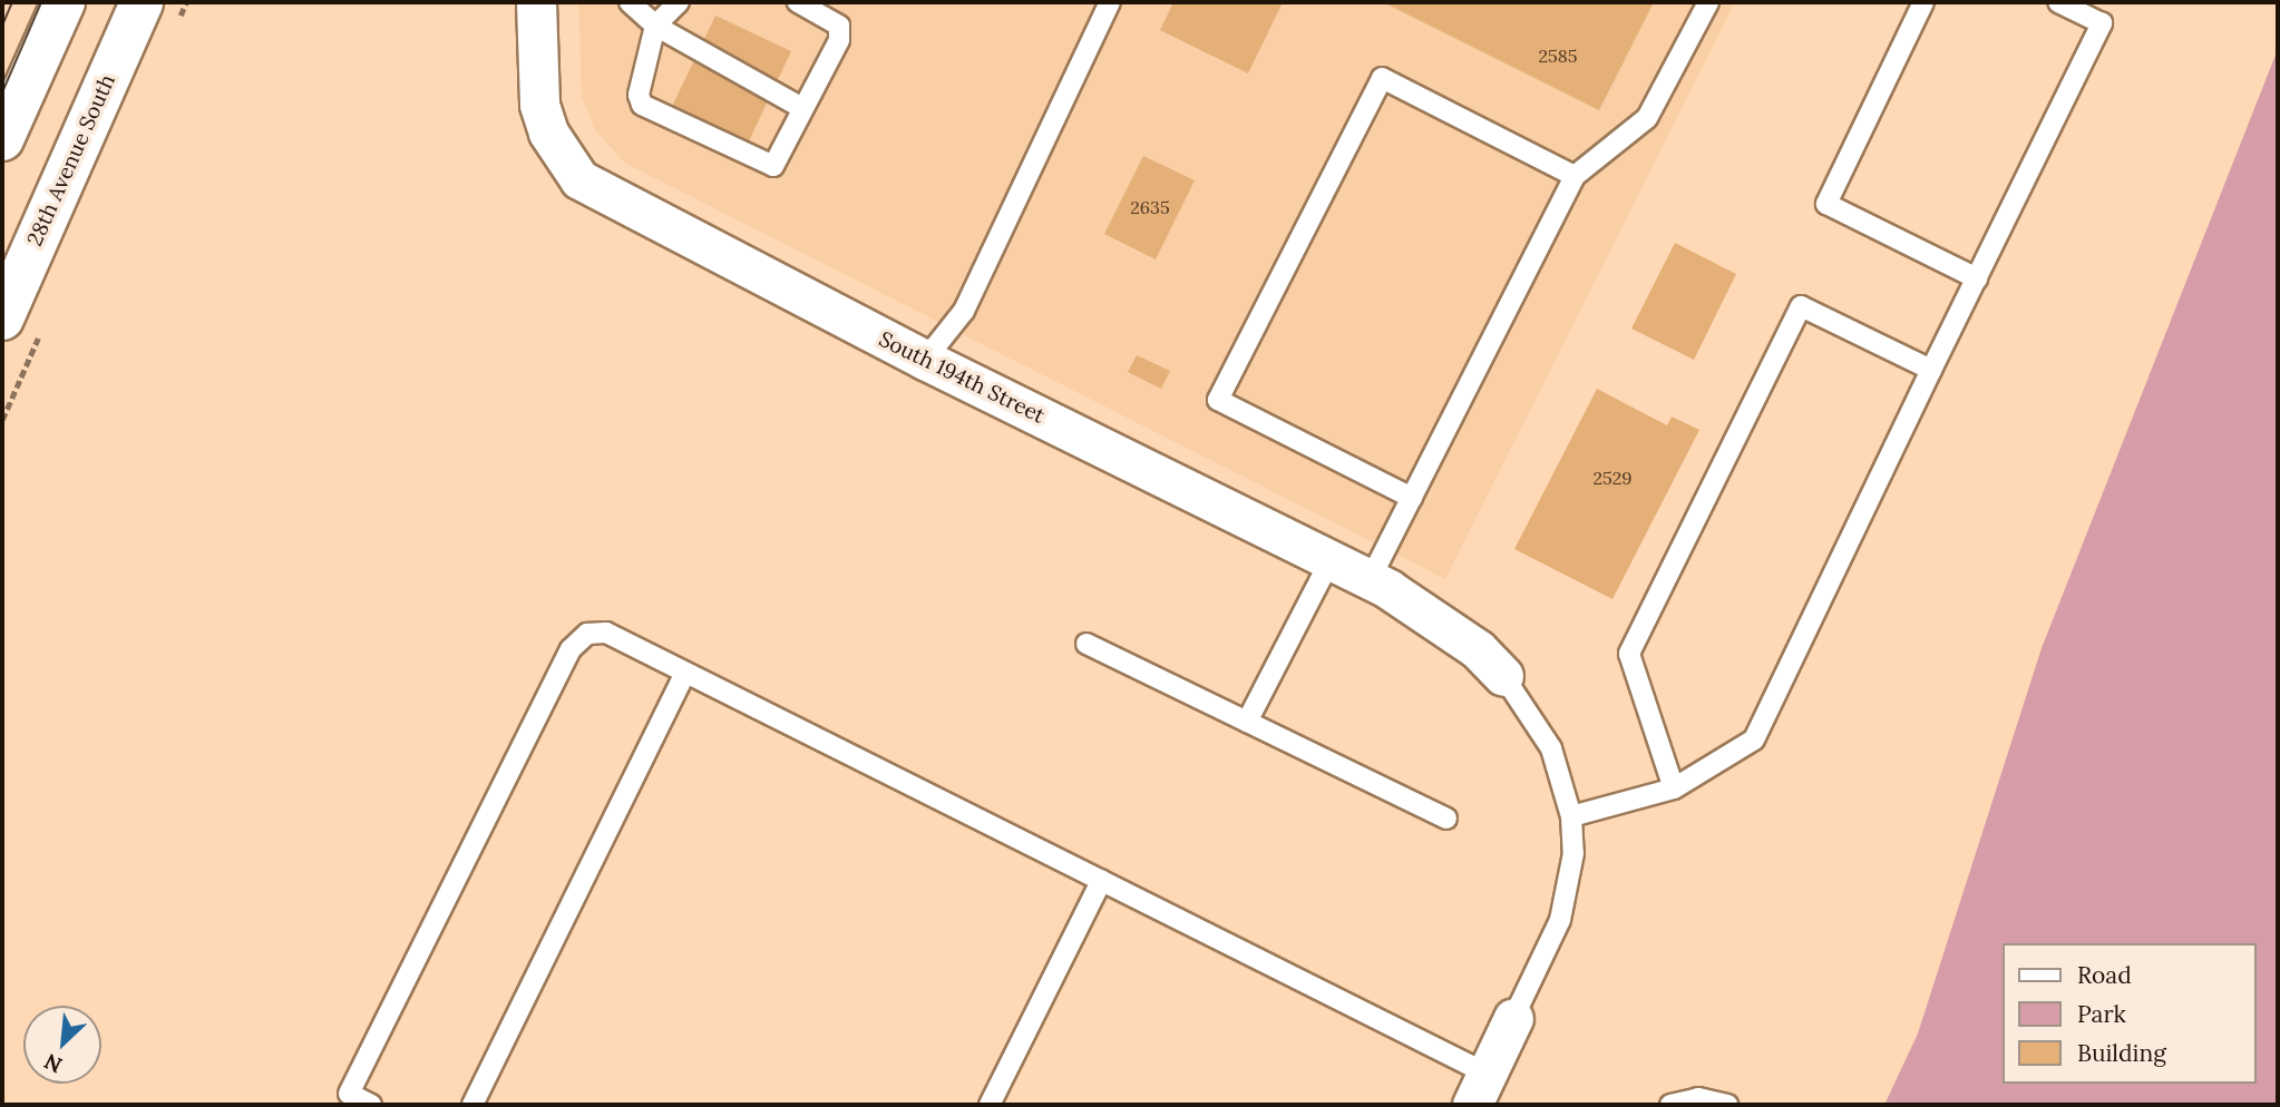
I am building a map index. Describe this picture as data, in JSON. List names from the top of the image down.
{
  "streets": {
    "main road": ["28th Avenue South"],
    "street": ["South 194th Street"]
  },
  "house_numbers": ["2585", "2635", "2529"],
  "legend": ["Road", "Park", "Building"],
  "north": "bottom left"
}
